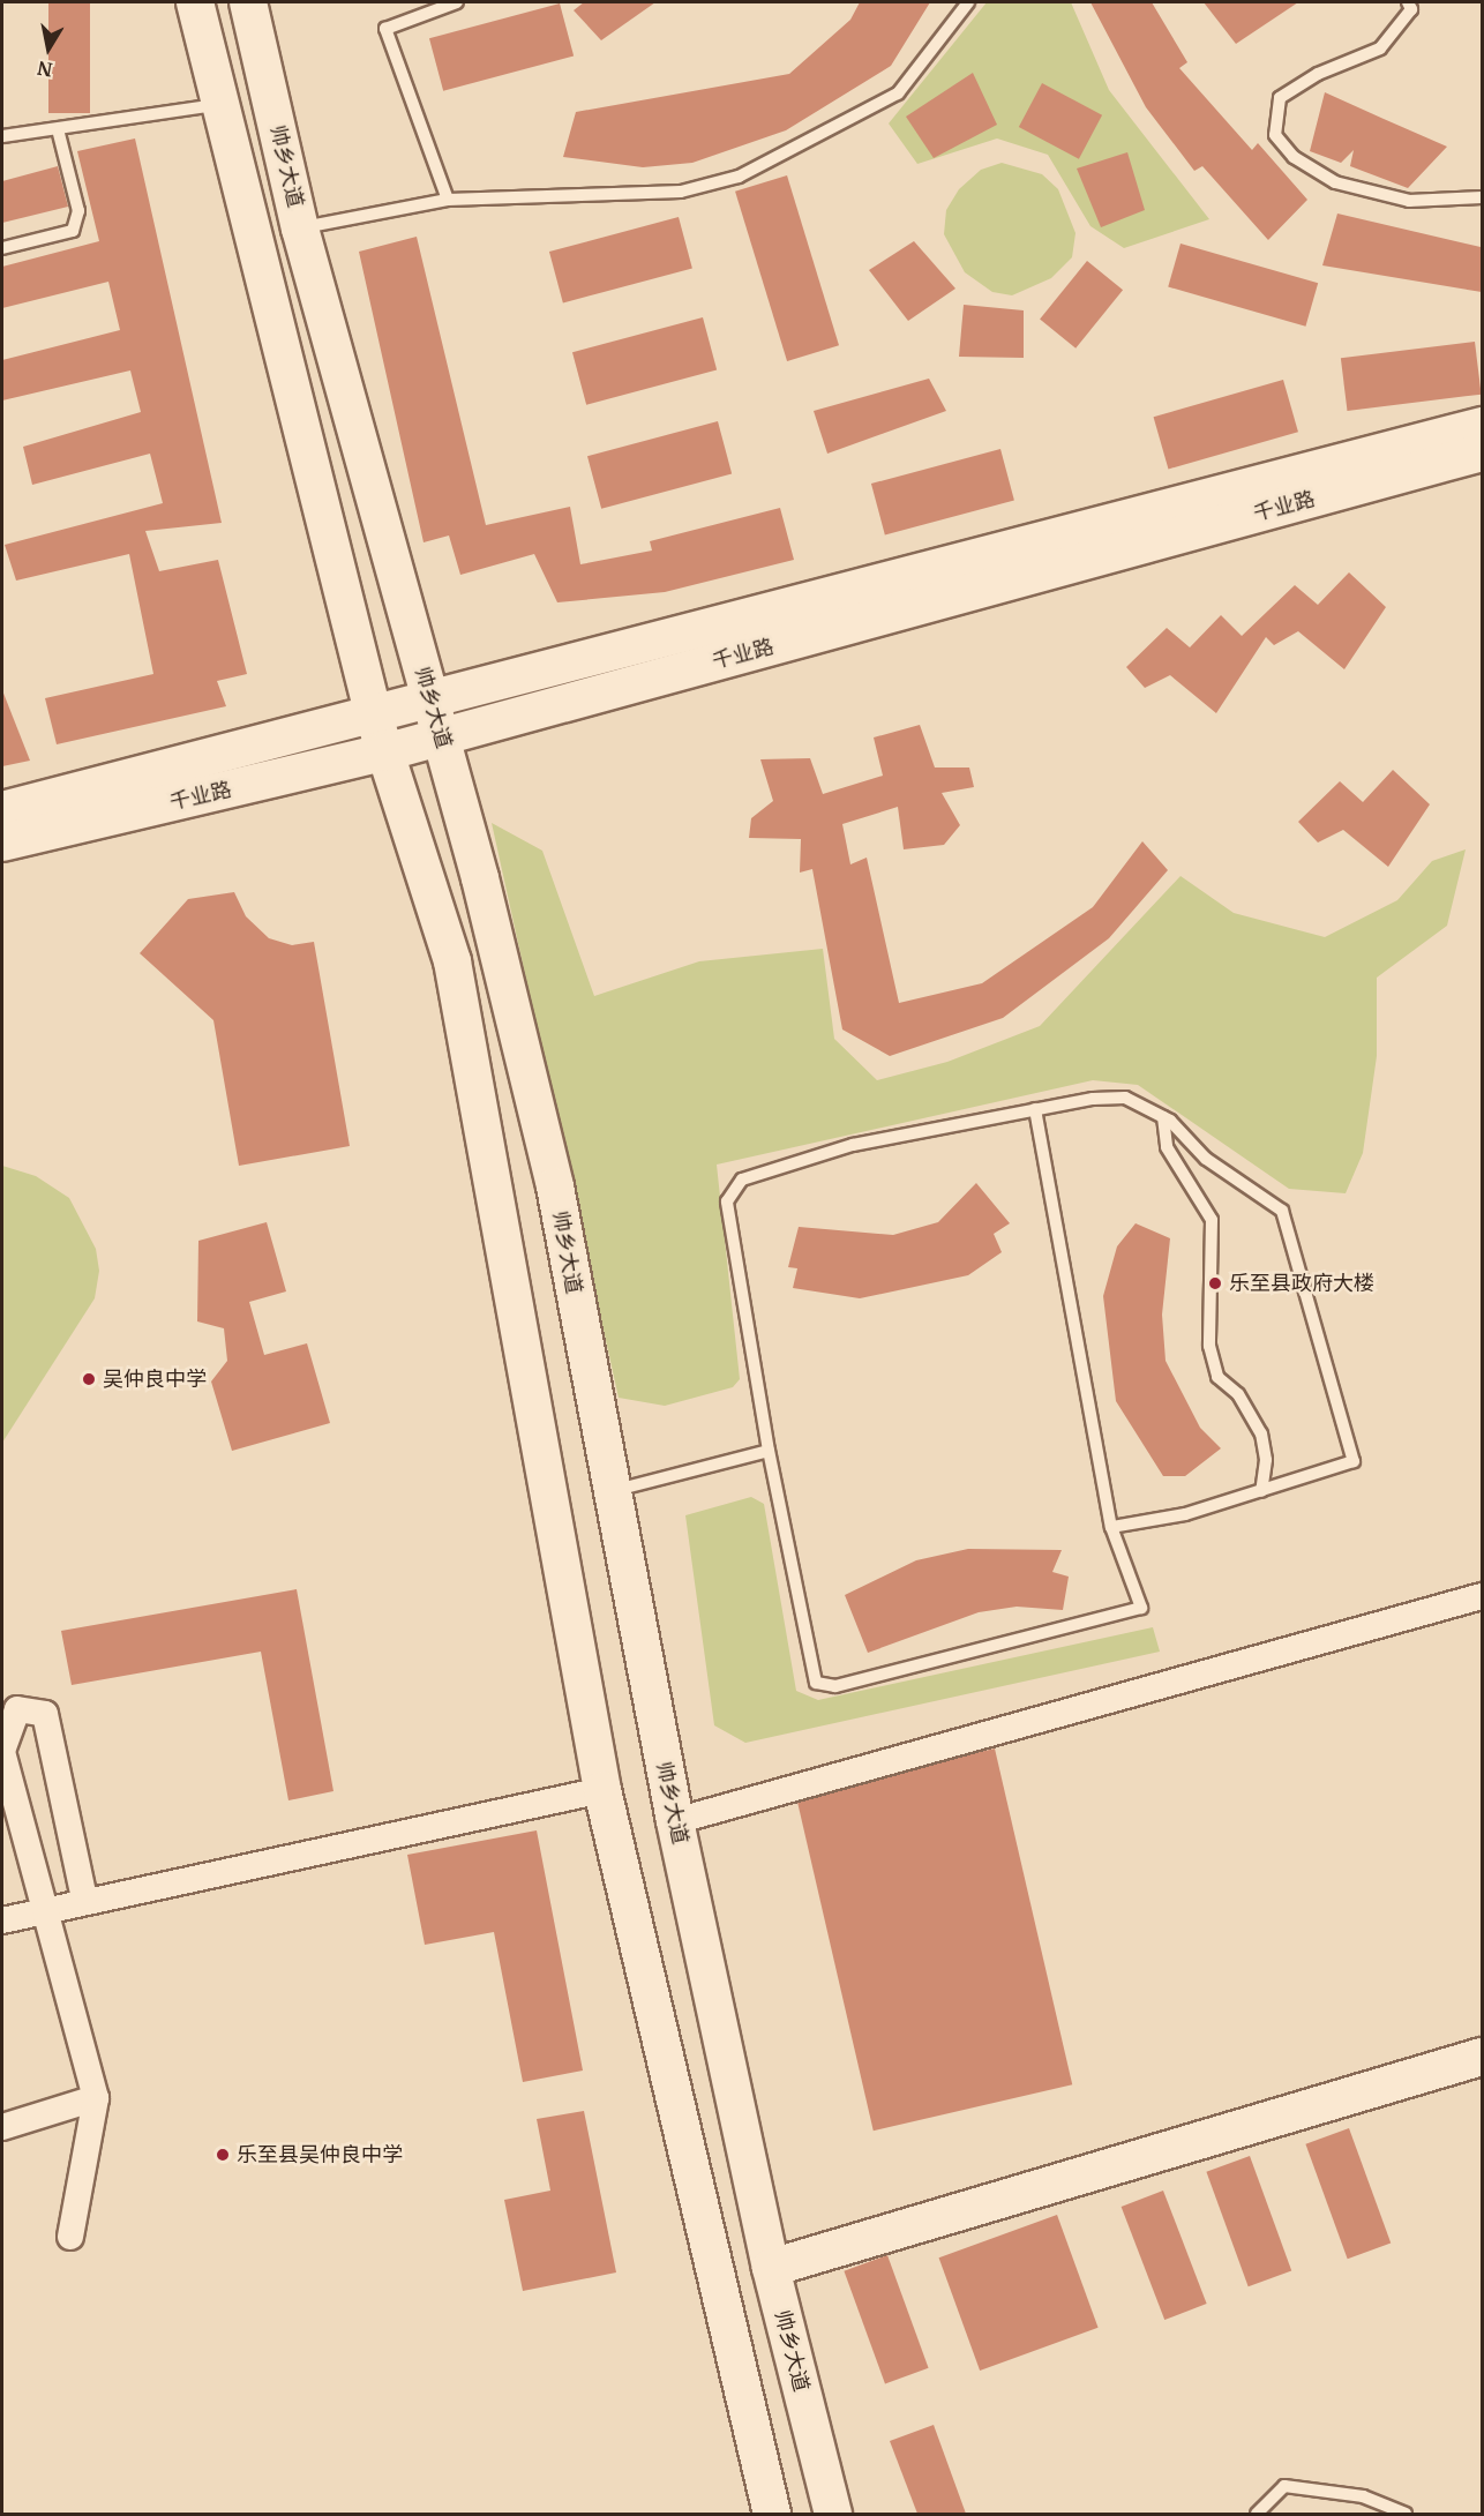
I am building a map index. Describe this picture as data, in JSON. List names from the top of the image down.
{
  "streets": {
    "main road": ["帅乡大道", "千业路"]
  },
  "crossings": [
    ["帅乡大道", "千业路"]
  ],
  "places": ["乐至县政府大楼", "吴仲良中学", "乐至县吴仲良中学"],
  "north": "bottom"
}
